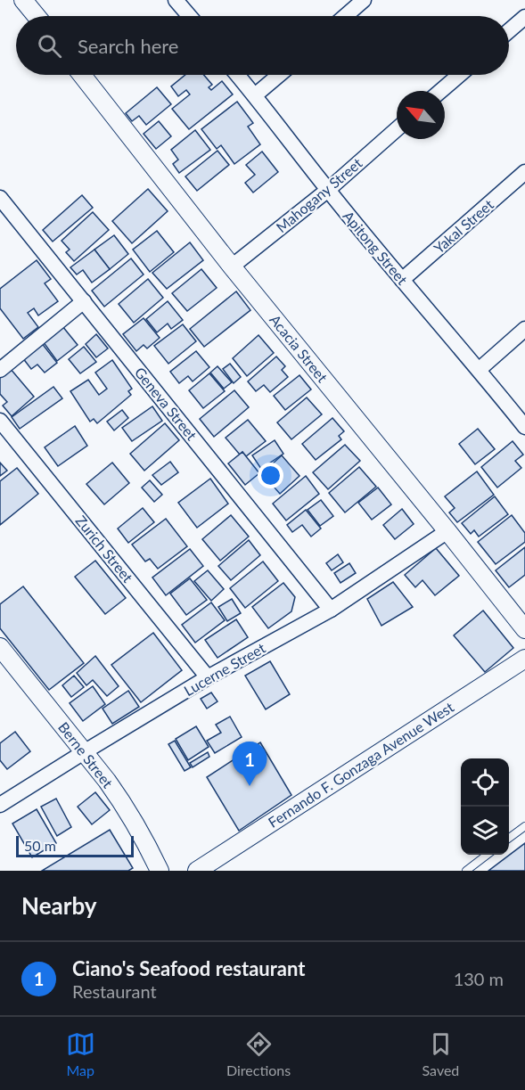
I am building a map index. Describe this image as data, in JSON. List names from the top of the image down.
{
  "streets": {
    "street": [
      "Mahogany Street",
      "Yakal Street",
      "Apitong Street",
      "Acacia Street",
      "Geneva Street",
      "Zurich Street",
      "Lucerne Street",
      "Berne Street",
      "Fernando F. Gonzaga Avenue West"
    ]
  },
  "crossings": [
    ["Mahogany Street", "Apitong Street"],
    ["Mahogany Street", "Acacia Street"],
    ["Yakal Street", "Apitong Street"],
    ["Acacia Street", "Lucerne Street"],
    ["Geneva Street", "Lucerne Street"],
    ["Zurich Street", "Lucerne Street"],
    ["Lucerne Street", "Berne Street"]
  ],
  "scale_bar": "50 m",
  "north": "top left",
  "page": {
    "search": "Search here",
    "pins": "1",
    "scale": "50 m",
    "heading": "Nearby",
    "list": [
      {
        "mark": "1",
        "name": "Ciano's Seafood restaurant",
        "note": "Restaurant",
        "value": "130 m"
      }
    ],
    "nav": ["Map", "Directions", "Saved"]
  }
}
